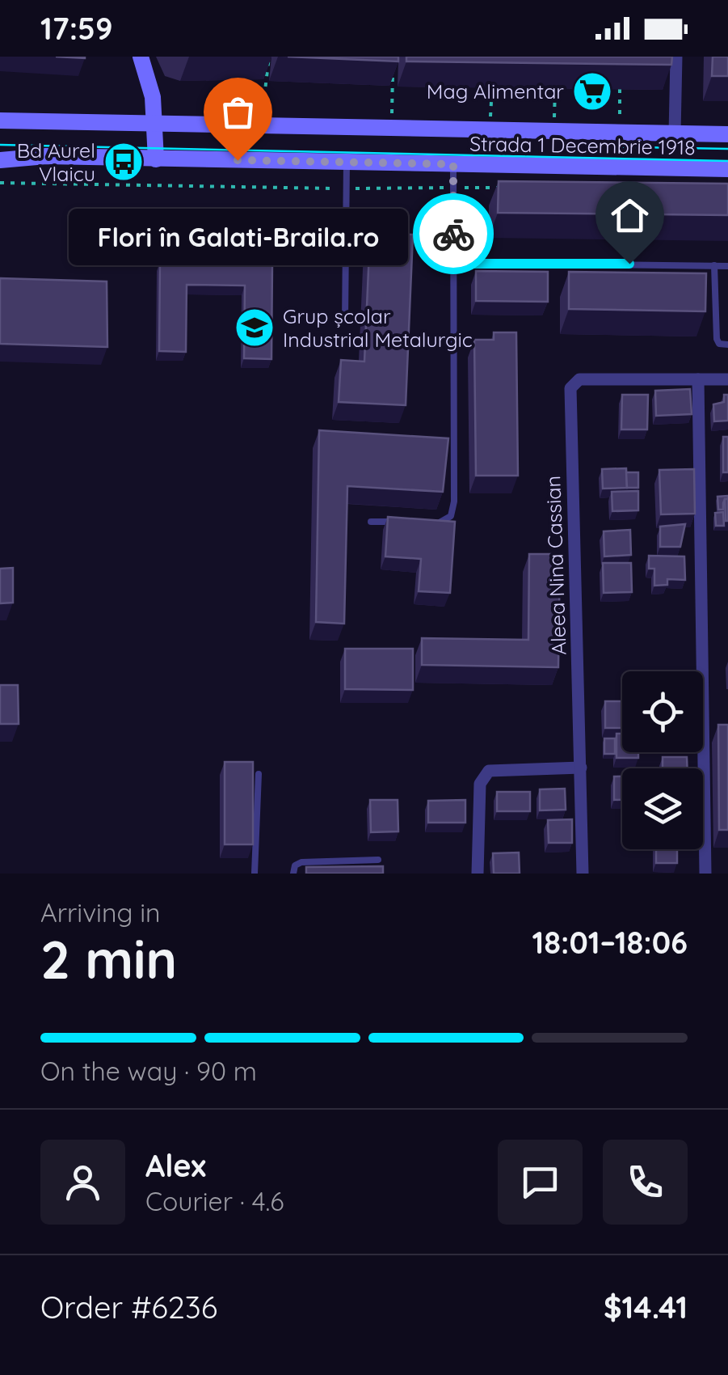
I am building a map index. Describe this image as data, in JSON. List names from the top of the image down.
{
  "streets": {
    "main road": ["Strada 1 Decembrie 1918"],
    "street": ["Aleea Nina Cassian"]
  },
  "places": {
    "supermarket": ["Mag Alimentar"],
    "other": ["Flori în Galati-Braila.ro"],
    "bus stop": ["Bd Aurel Vlaicu"],
    "school or university": ["Grup școlar Industrial Metalurgic"]
  },
  "page": {
    "status": "17:59",
    "bubble": "Flori în Galati-Braila.ro",
    "heading": ["2 min", "Arriving in", "18:01–18:06"],
    "panel": [
      "Alex",
      "Courier · 4.6",
      "Order #6236",
      "$14.41"
    ],
    "bar": "On the way · 90 m"
  }
}
